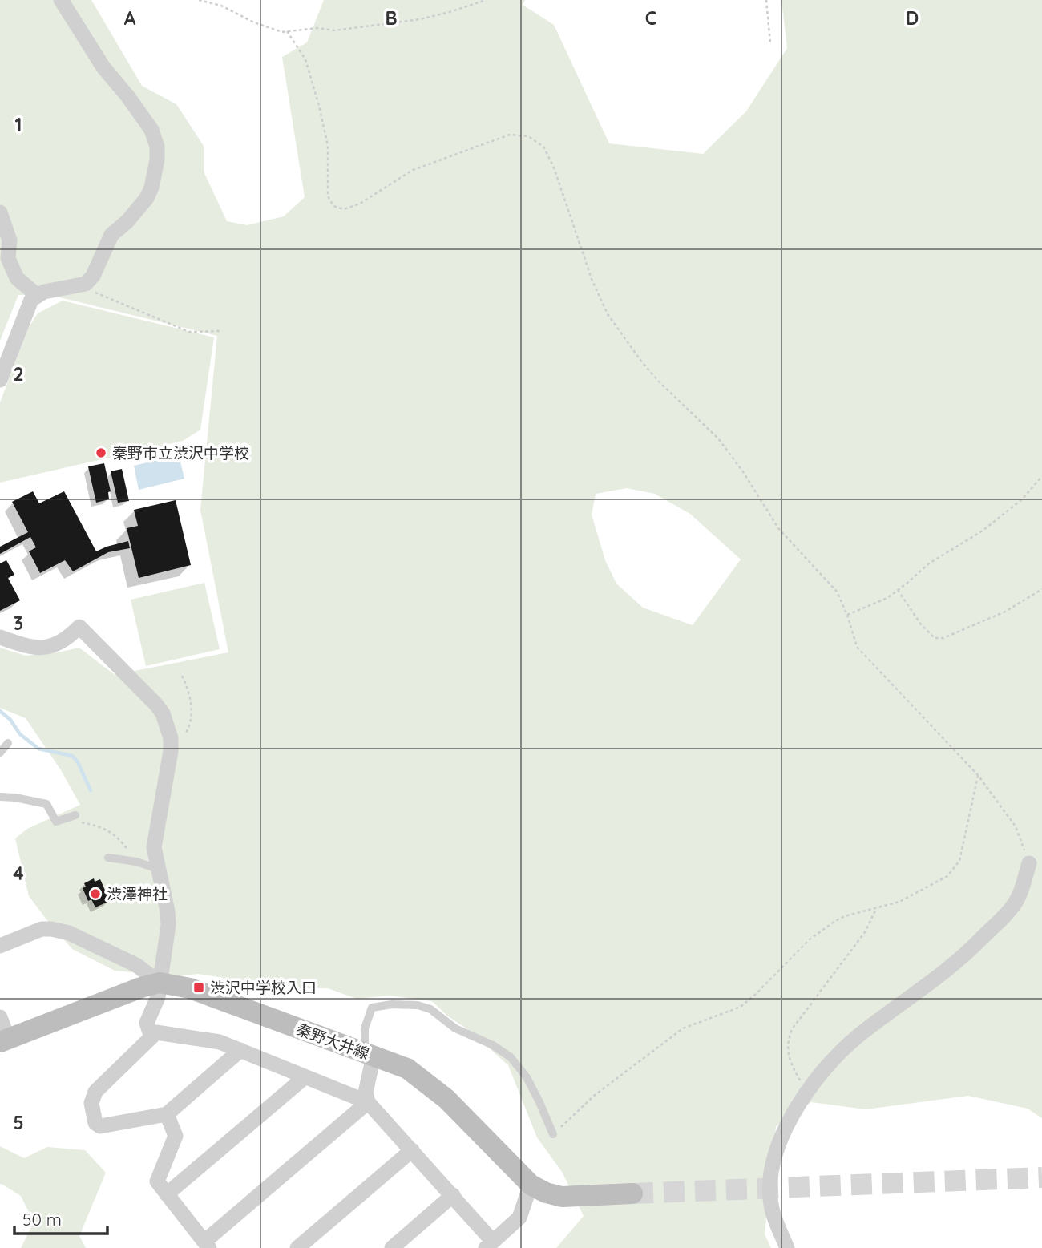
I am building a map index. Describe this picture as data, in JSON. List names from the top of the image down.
{
  "streets": {
    "main road": ["秦野大井線"]
  },
  "places": {
    "other": ["秦野市立渋沢中学校", "渋澤神社"],
    "transit": ["渋沢中学校入口"]
  },
  "scale_bar": "50 m",
  "grid": {
    "columns": [
      "A",
      "B",
      "C",
      "D"
    ],
    "rows": [
      "1",
      "2",
      "3",
      "4",
      "5"
    ]
  }
}
